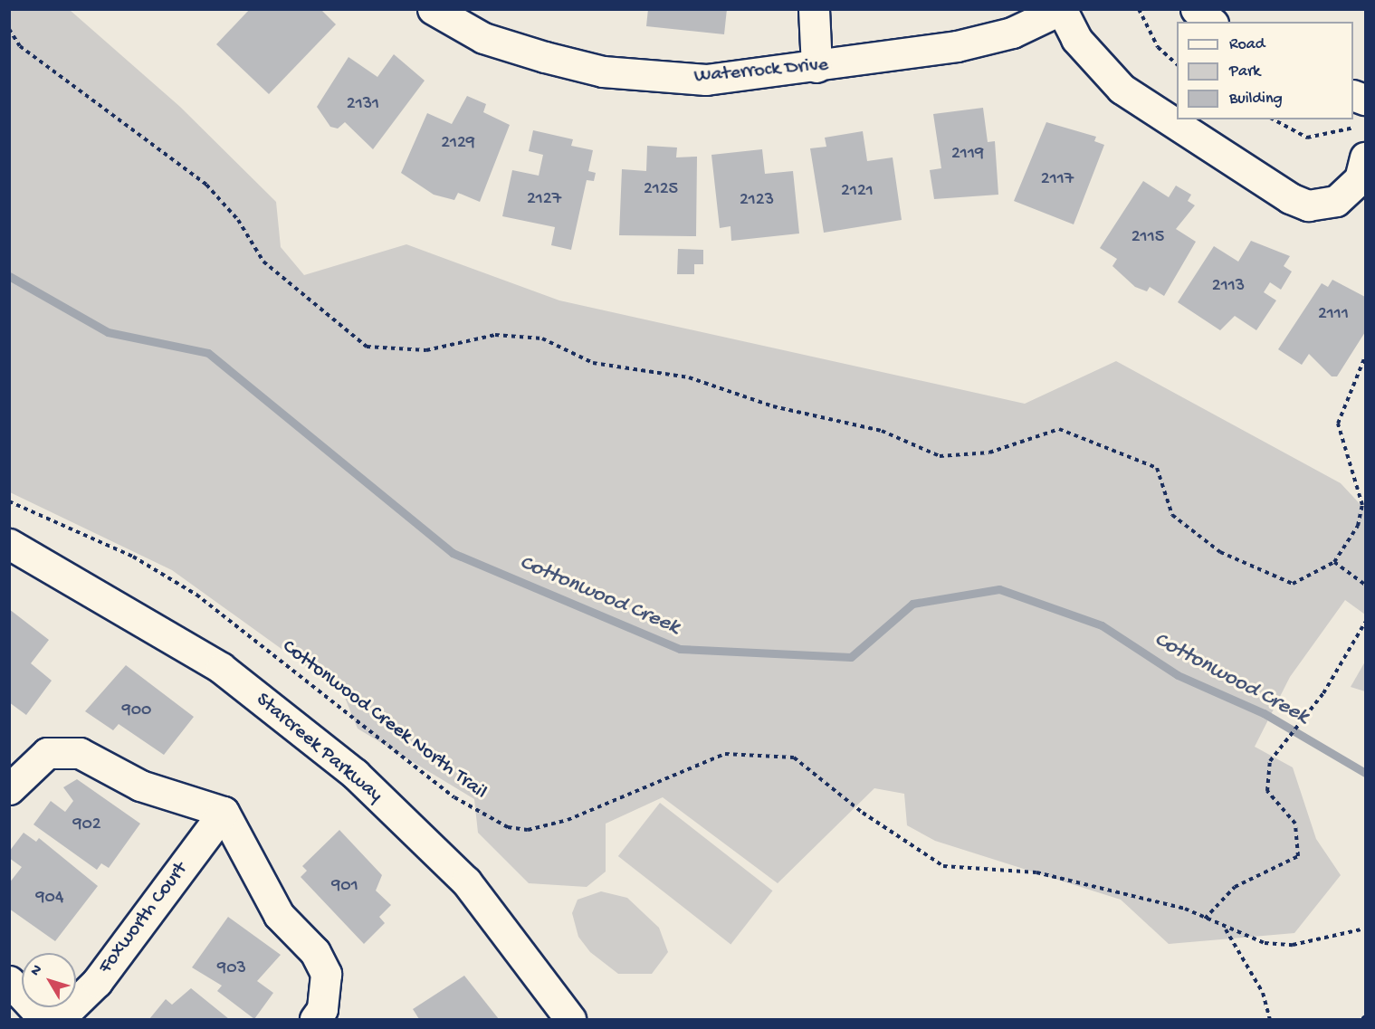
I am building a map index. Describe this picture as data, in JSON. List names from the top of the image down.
{
  "streets": {
    "street": ["Waterrock Drive", "Starcreek Parkway", "Foxworth Court"],
    "path": ["Cottonwood Creek North Trail"]
  },
  "water": ["Cottonwood Creek"],
  "house_numbers": [
    "2131",
    "2129",
    "2119",
    "2117",
    "2125",
    "2121",
    "2127",
    "2123",
    "2115",
    "2113",
    "2111",
    "900",
    "902",
    "901",
    "904",
    "903"
  ],
  "legend": ["Road", "Park", "Building"],
  "north": "top left"
}
